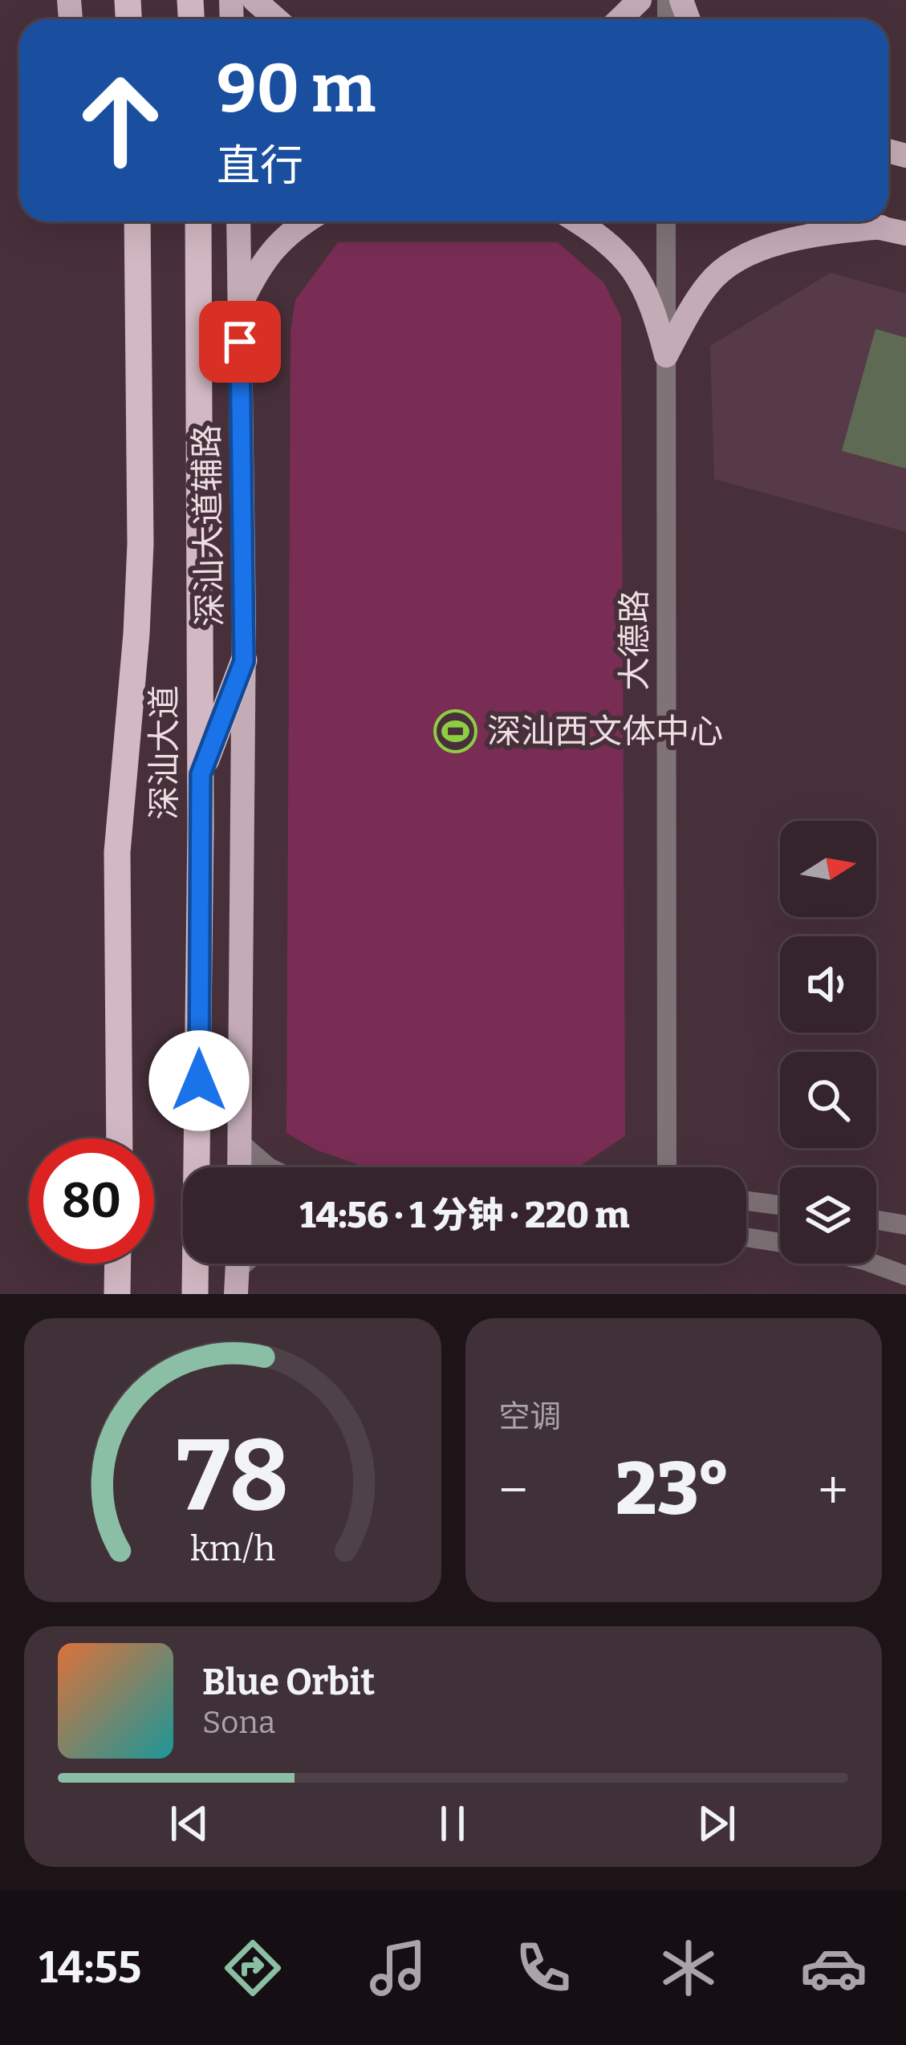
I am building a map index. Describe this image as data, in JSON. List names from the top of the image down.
{
  "streets": {
    "highway": ["深汕大道"],
    "main road": ["深汕大道辅路"],
    "street": ["大德路"]
  },
  "places": {
    "sports": ["深汕西文体中心"]
  },
  "north": "right",
  "page": {
    "turn": ["90 m", "直行"],
    "limit": "80",
    "trip": "14:56 · 1 分钟 · 220 m",
    "tile": "空调",
    "heat": ["−", "23°", "+"],
    "song": ["Blue Orbit", "Sona"],
    "tabs": "14:55",
    "gauge": ["78", "km/h"]
  }
}
